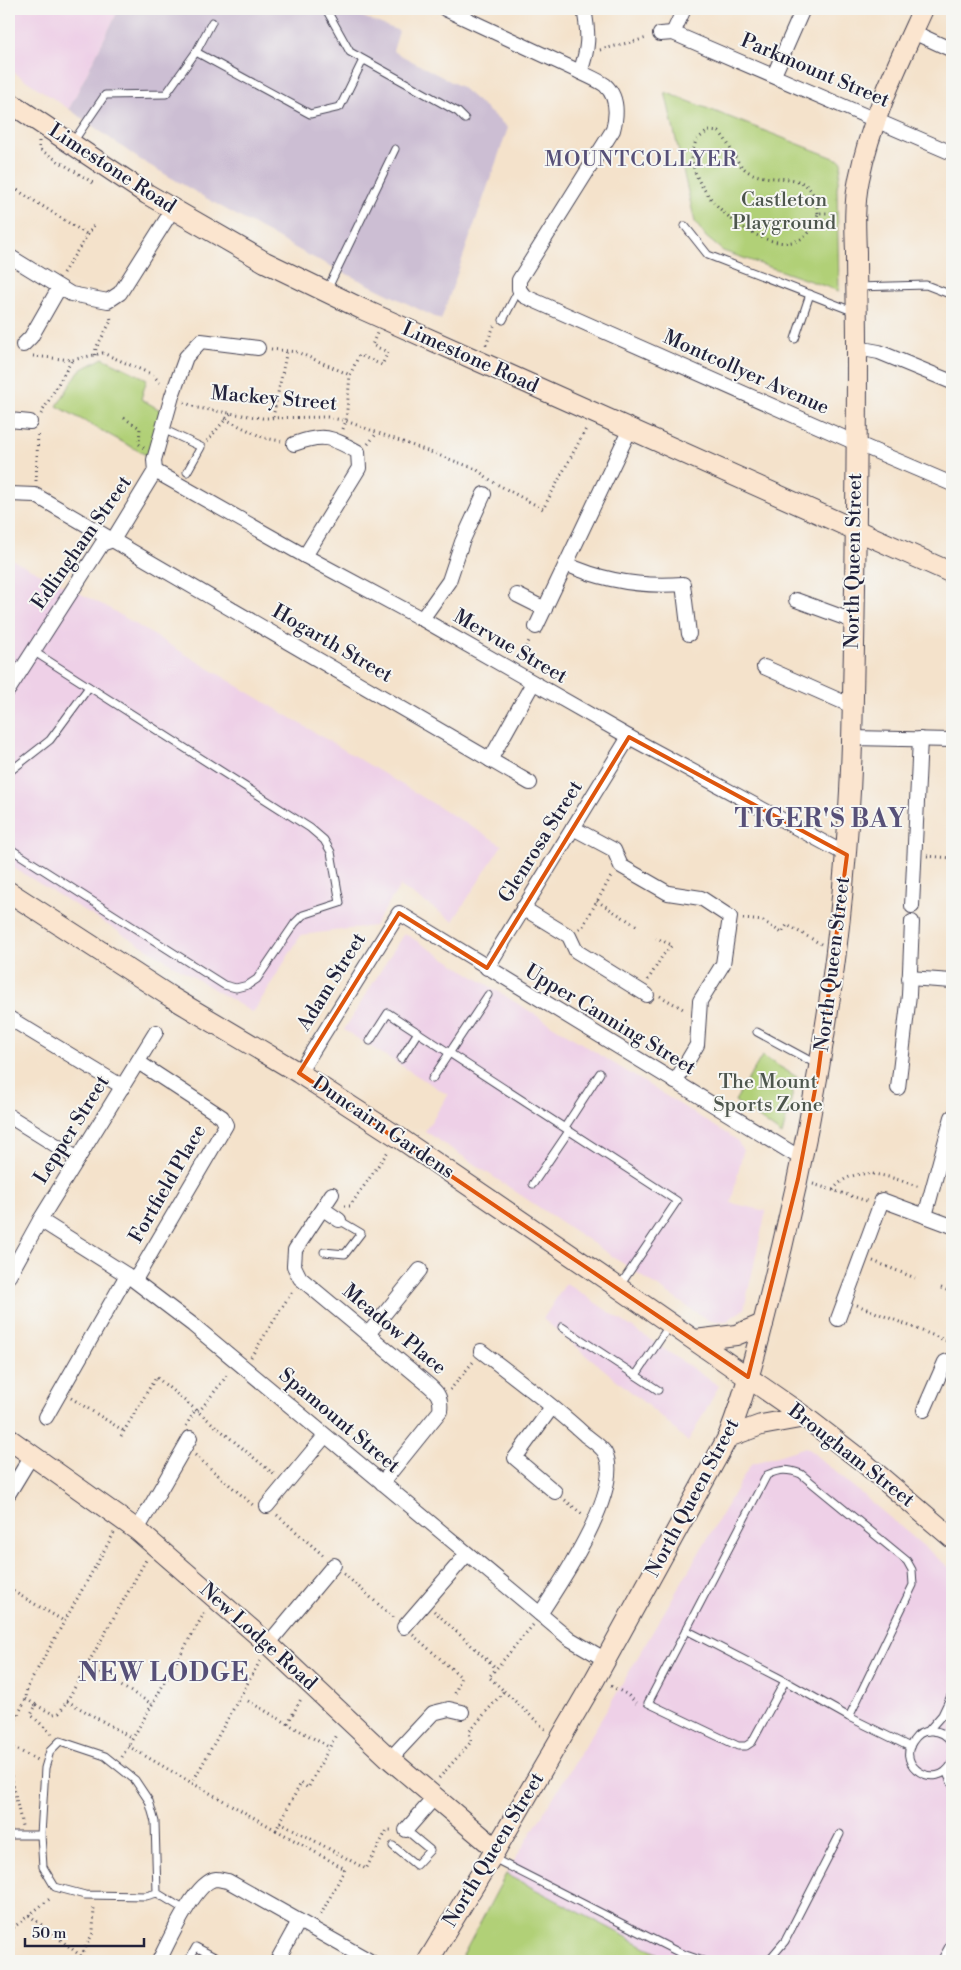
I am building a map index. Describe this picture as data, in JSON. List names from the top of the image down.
{
  "streets": {
    "main road": [
      "Limestone Road",
      "North Queen Street",
      "Duncairn Gardens",
      "Brougham Street",
      "New Lodge Road"
    ],
    "street": [
      "Parkmount Street",
      "Montcollyer Avenue",
      "Edlingham Street",
      "Hogarth Street",
      "Mervue Street",
      "Glenrosa Street",
      "Adam Street",
      "Upper Canning Street",
      "Lepper Street",
      "Fortfield Place",
      "Meadow Place",
      "Spamount Street"
    ],
    "path": ["Mackey Street"]
  },
  "crossings": [
    ["Parkmount Street", "North Queen Street"],
    ["Limestone Road", "Mackey Street"],
    ["Limestone Road", "North Queen Street"],
    ["Montcollyer Avenue", "North Queen Street"],
    ["Edlingham Street", "Hogarth Street"],
    ["Edlingham Street", "Mervue Street"],
    ["North Queen Street", "Mervue Street"],
    ["North Queen Street", "Upper Canning Street"],
    ["North Queen Street", "Duncairn Gardens"],
    ["North Queen Street", "Spamount Street"],
    ["North Queen Street", "Brougham Street"],
    ["North Queen Street", "New Lodge Road"],
    ["Mervue Street", "Glenrosa Street"],
    ["Glenrosa Street", "Upper Canning Street"],
    ["Adam Street", "Upper Canning Street"],
    ["Adam Street", "Duncairn Gardens"],
    ["Duncairn Gardens", "Brougham Street"],
    ["Lepper Street", "Fortfield Place"],
    ["Lepper Street", "Spamount Street"],
    ["Fortfield Place", "Spamount Street"],
    ["Meadow Place", "Spamount Street"]
  ],
  "districts": ["MOUNTCOLLYER", "TIGER'S BAY", "NEW LODGE"],
  "parks": ["Castleton Playground", "The Mount Sports Zone"],
  "scale_bar": "50 m"
}
